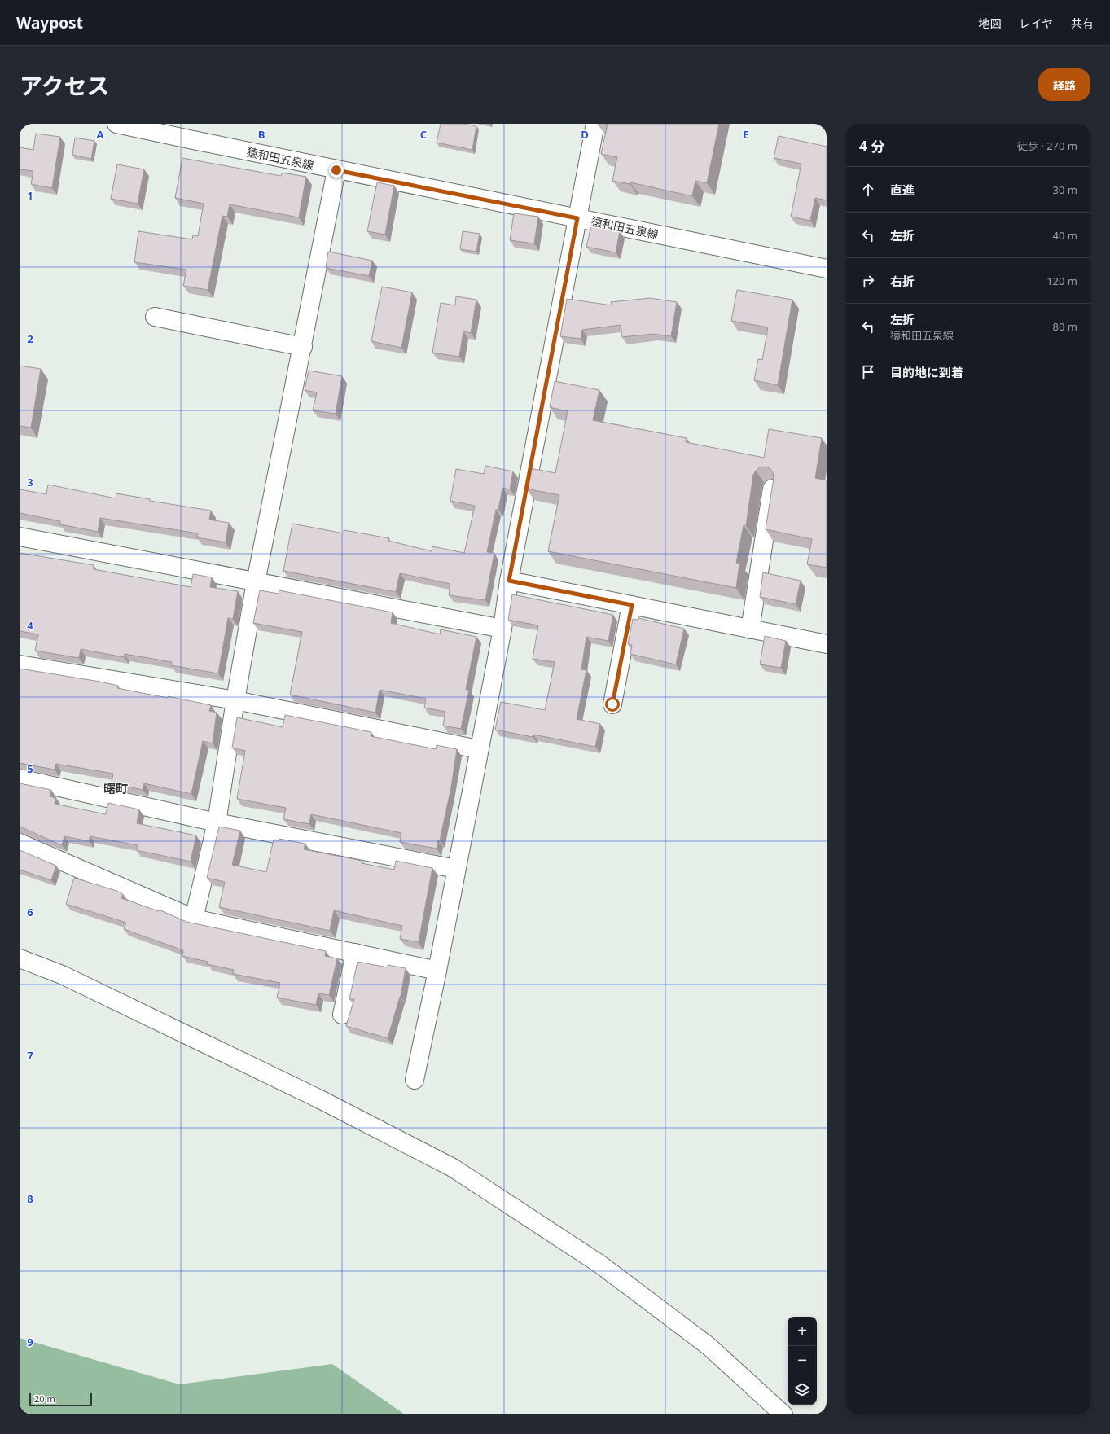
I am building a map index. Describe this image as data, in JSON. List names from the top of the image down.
{
  "streets": {
    "street": ["猿和田五泉線"]
  },
  "districts": ["曙町"],
  "scale_bar": "20 m",
  "page": {
    "header": "Waypost",
    "nav": ["地図", "レイヤ", "共有"],
    "title": "アクセス",
    "buttons": "経路",
    "heading": ["4 分", "徒歩 · 270 m"],
    "list": [
      ["直進", "30 m"],
      ["左折", "40 m"],
      ["右折", "120 m"],
      ["左折", "猿和田五泉線", "80 m"],
      "目的地に到着"
    ],
    "map_buttons": ["+", "−"],
    "scale": "20 m"
  },
  "grid": {
    "columns": [
      "A",
      "B",
      "C",
      "D",
      "E"
    ],
    "rows": [
      "1",
      "2",
      "3",
      "4",
      "5",
      "6",
      "7",
      "8",
      "9"
    ]
  }
}
